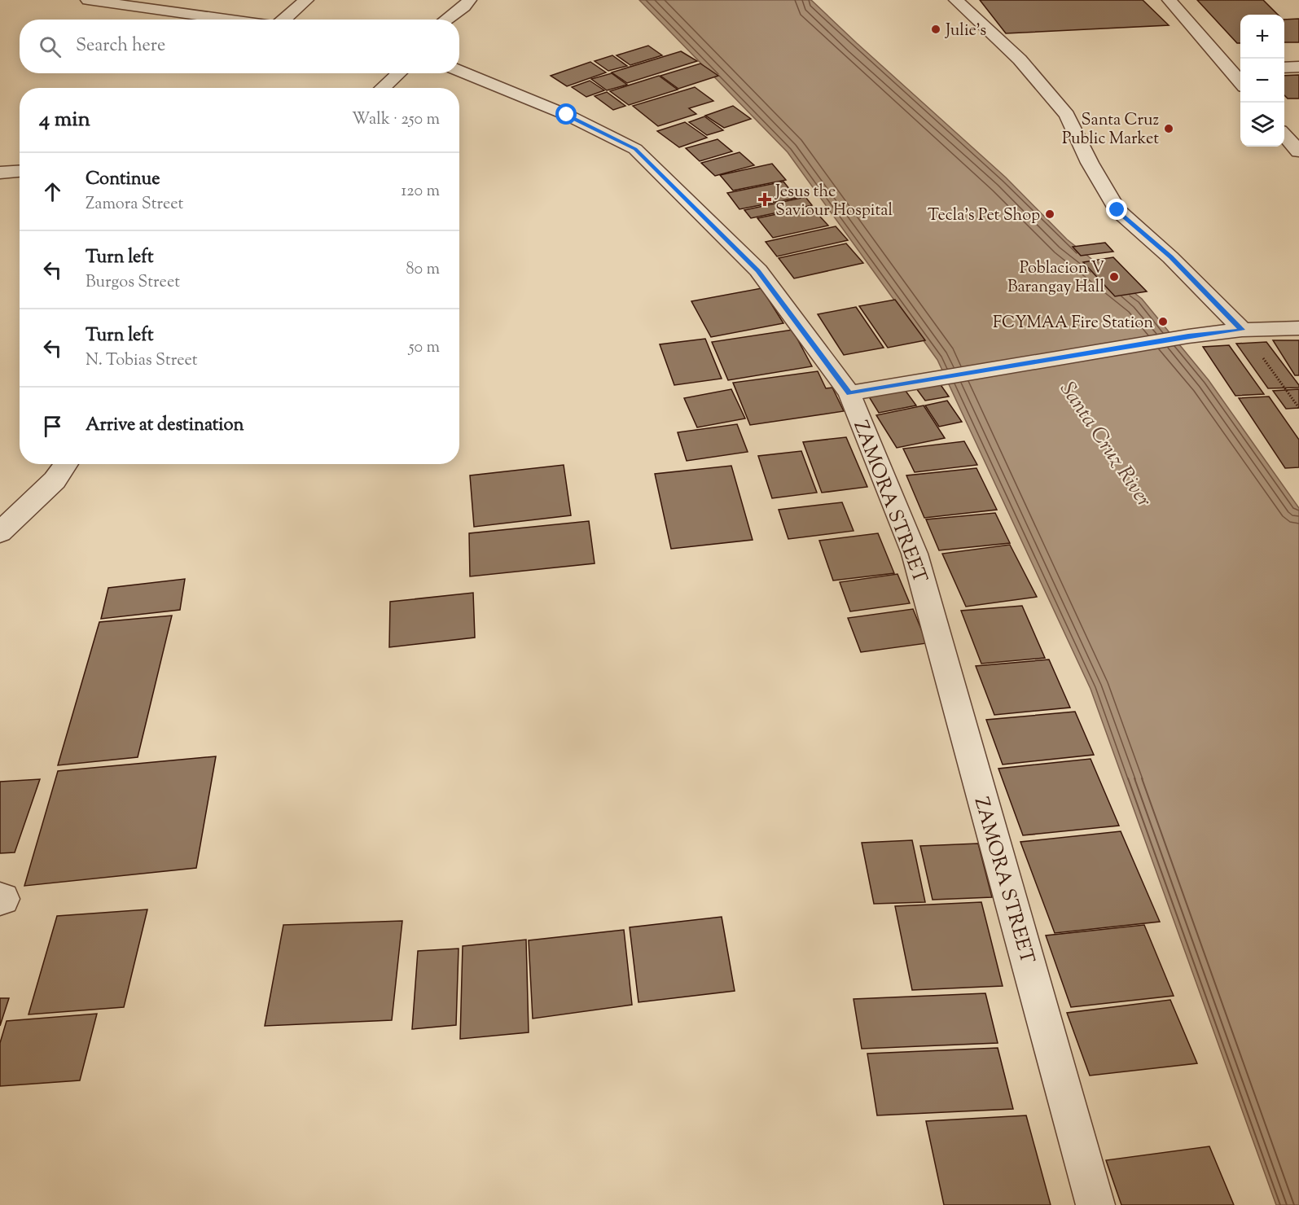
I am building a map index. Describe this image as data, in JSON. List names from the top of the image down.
{
  "streets": {
    "street": ["ZAMORA STREET"]
  },
  "water": ["Santa Cruz River"],
  "places": {
    "other": [
      "Julie's",
      "Santa Cruz Public Market",
      "Tecla's Pet Shop",
      "Poblacion V Barangay Hall",
      "FCYMAA Fire Station"
    ],
    "health": ["Jesus the Saviour Hospital"]
  },
  "page": {
    "map_buttons": ["+", "−"],
    "search": "Search here",
    "heading": ["4 min", "Walk · 250 m"],
    "list": [
      ["Continue", "Zamora Street", "120 m"],
      ["Turn left", "Burgos Street", "80 m"],
      ["Turn left", "N. Tobias Street", "50 m"],
      "Arrive at destination"
    ]
  }
}
